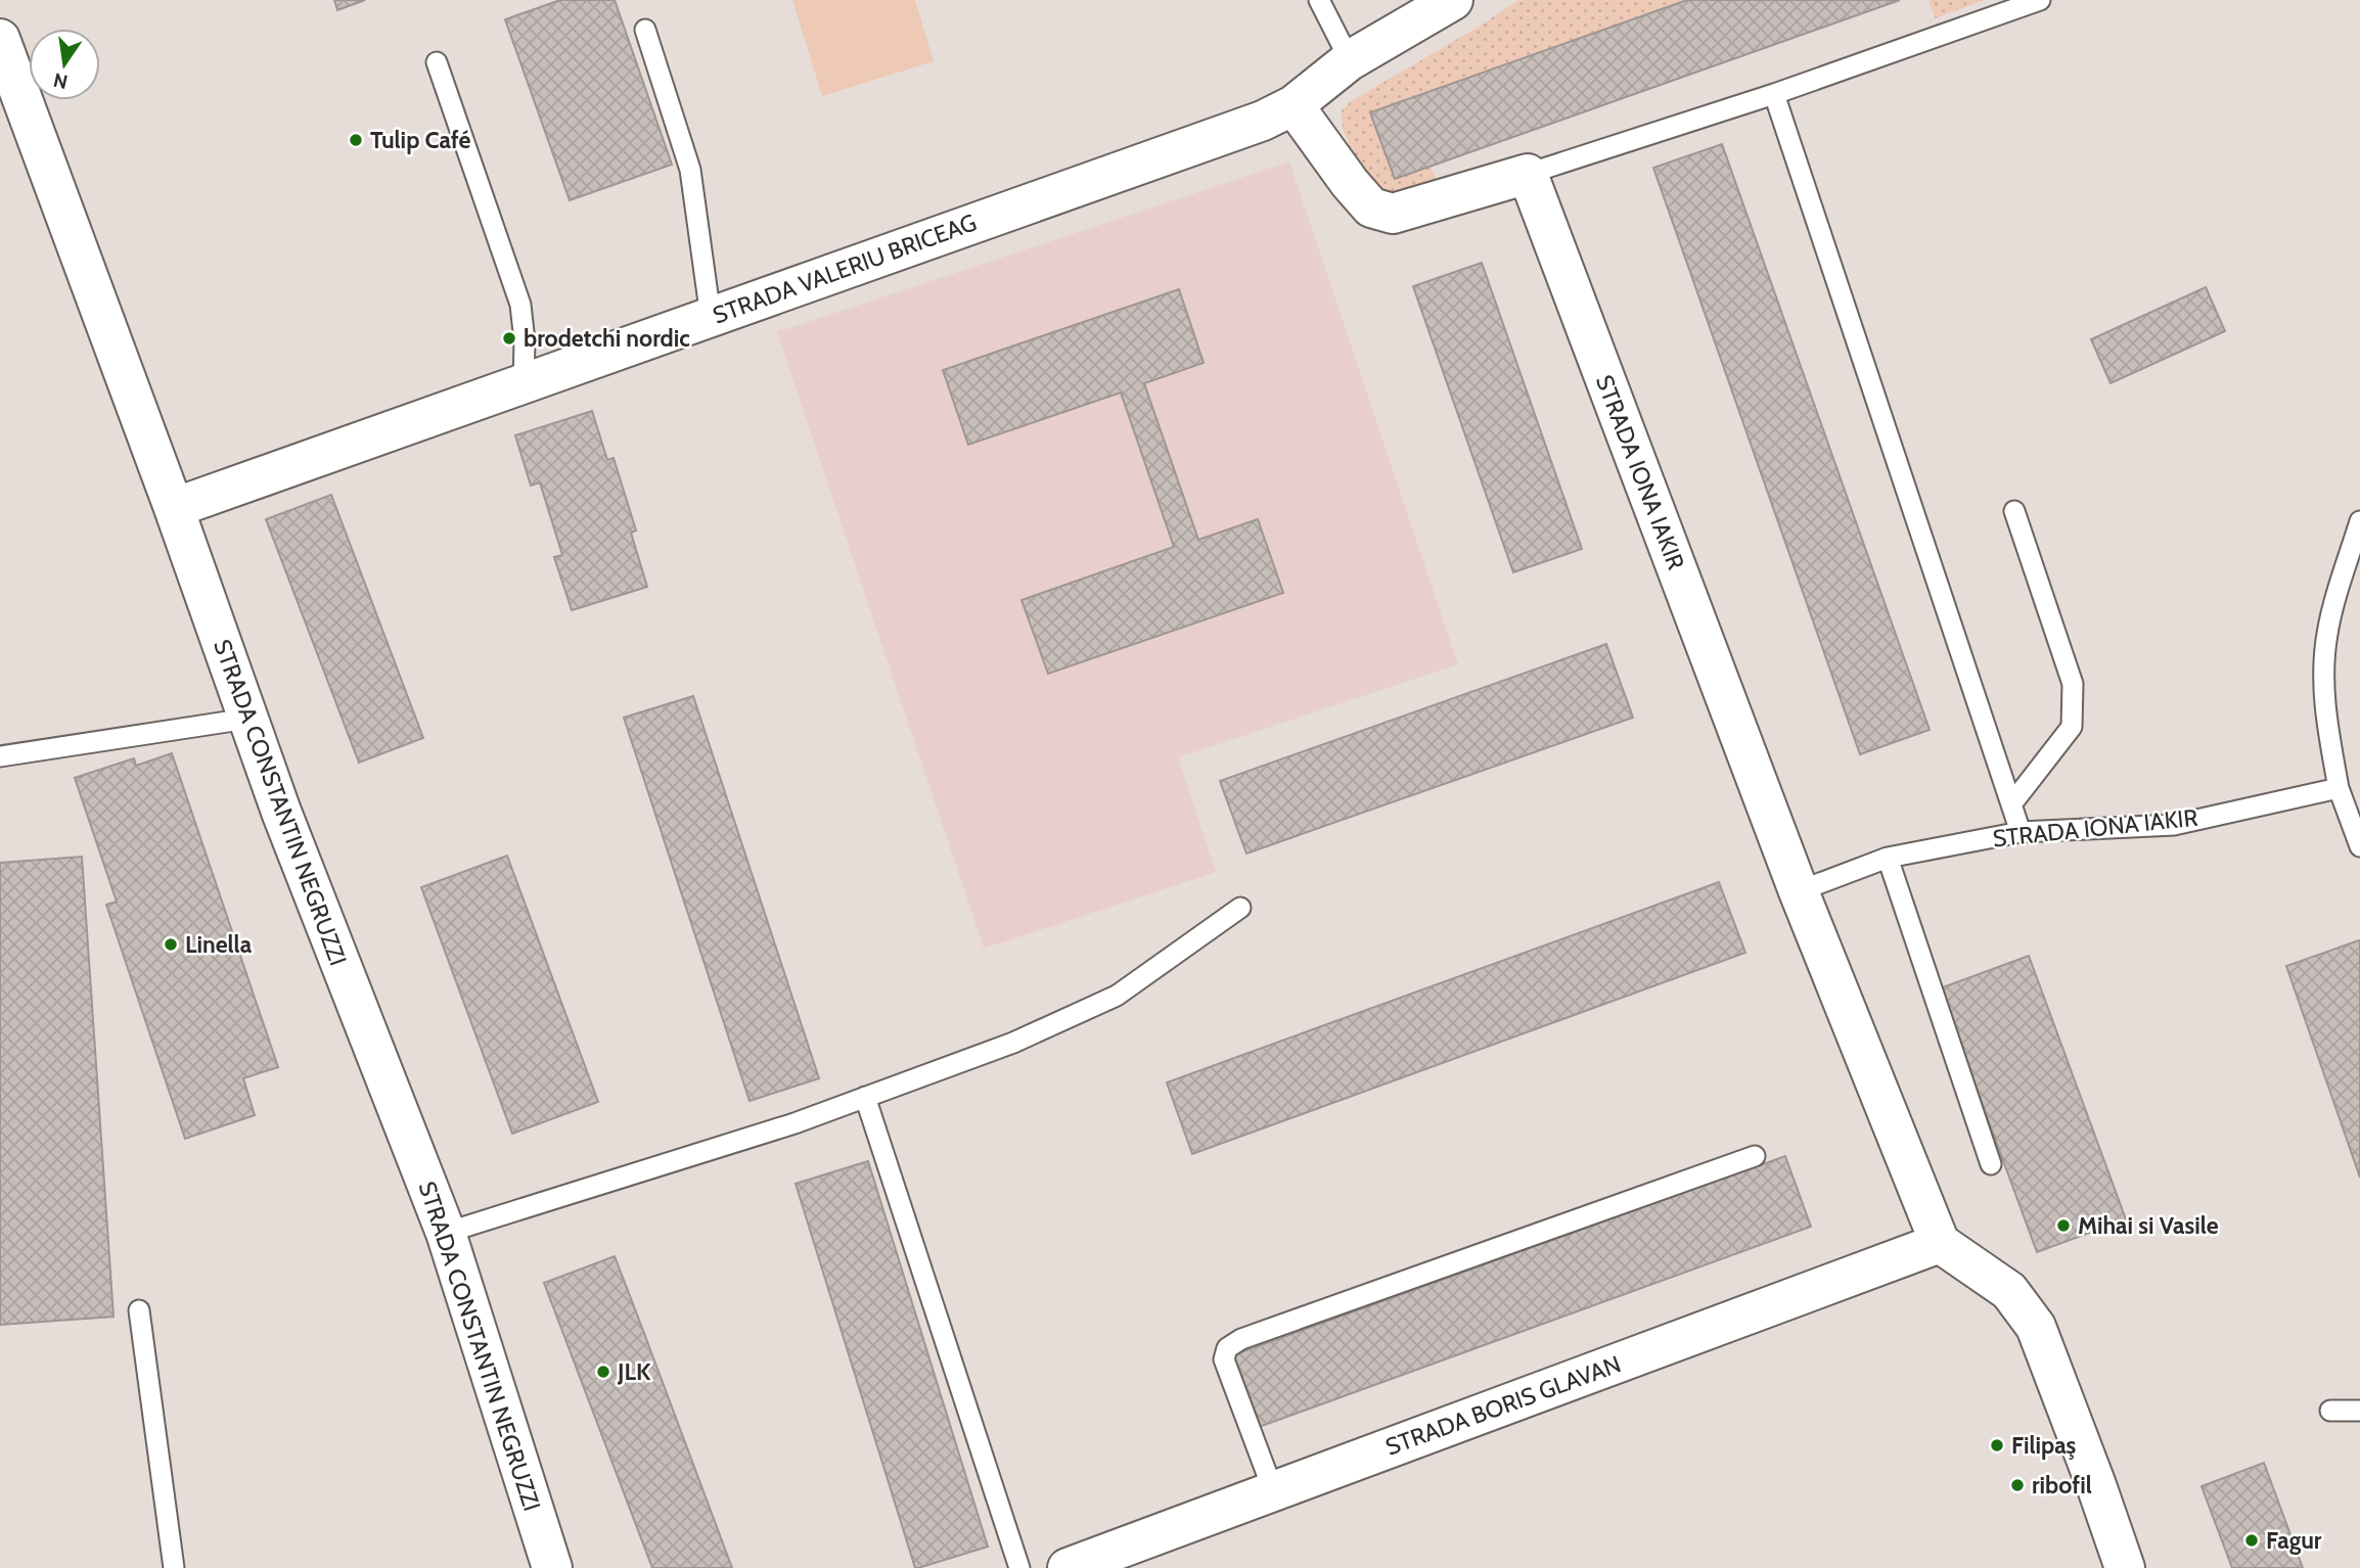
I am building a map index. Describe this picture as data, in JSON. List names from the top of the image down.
{
  "streets": {
    "street": [
      "STRADA VALERIU BRICEAG",
      "STRADA IONA IAKIR",
      "STRADA CONSTANTIN NEGRUZZI",
      "STRADA BORIS GLAVAN"
    ]
  },
  "crossings": [
    ["STRADA VALERIU BRICEAG", "STRADA CONSTANTIN NEGRUZZI"],
    ["STRADA IONA IAKIR", "STRADA BORIS GLAVAN"]
  ],
  "places": [
    "Tulip Café",
    "brodetchi nordic",
    "Linella",
    "Mihai si Vasile",
    "JLK",
    "Filipaş",
    "ribofil",
    "Fagur"
  ],
  "north": "bottom"
}
